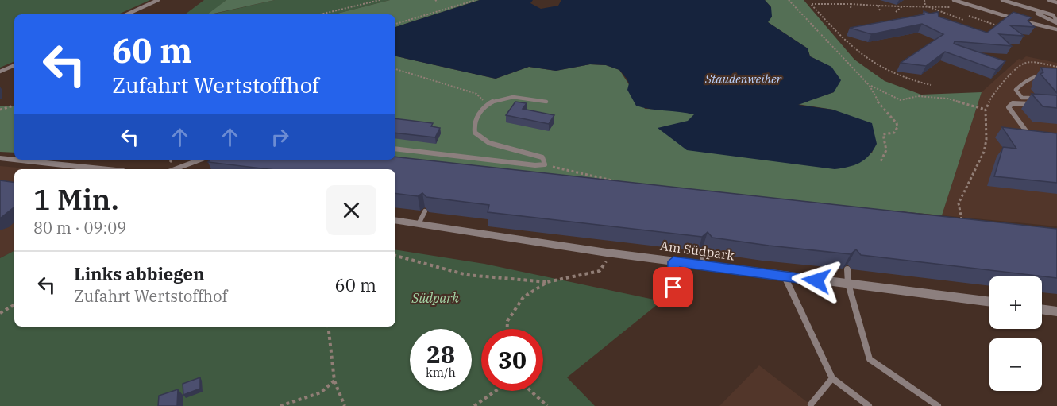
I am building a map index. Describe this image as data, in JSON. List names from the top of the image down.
{
  "streets": {
    "street": ["Am Südpark"]
  },
  "water": ["Staudenweiher"],
  "parks": ["Südpark"],
  "page": {
    "turn": ["60 m", "Zufahrt Wertstoffhof"],
    "heading": ["1 Min.", "80 m · 09:09"],
    "list": [
      {
        "name": "Links abbiegen",
        "note": "Zufahrt Wertstoffhof",
        "value": "60 m"
      }
    ],
    "map_buttons": ["+", "−"],
    "speed": "28 km/h",
    "limit": "30"
  }
}
